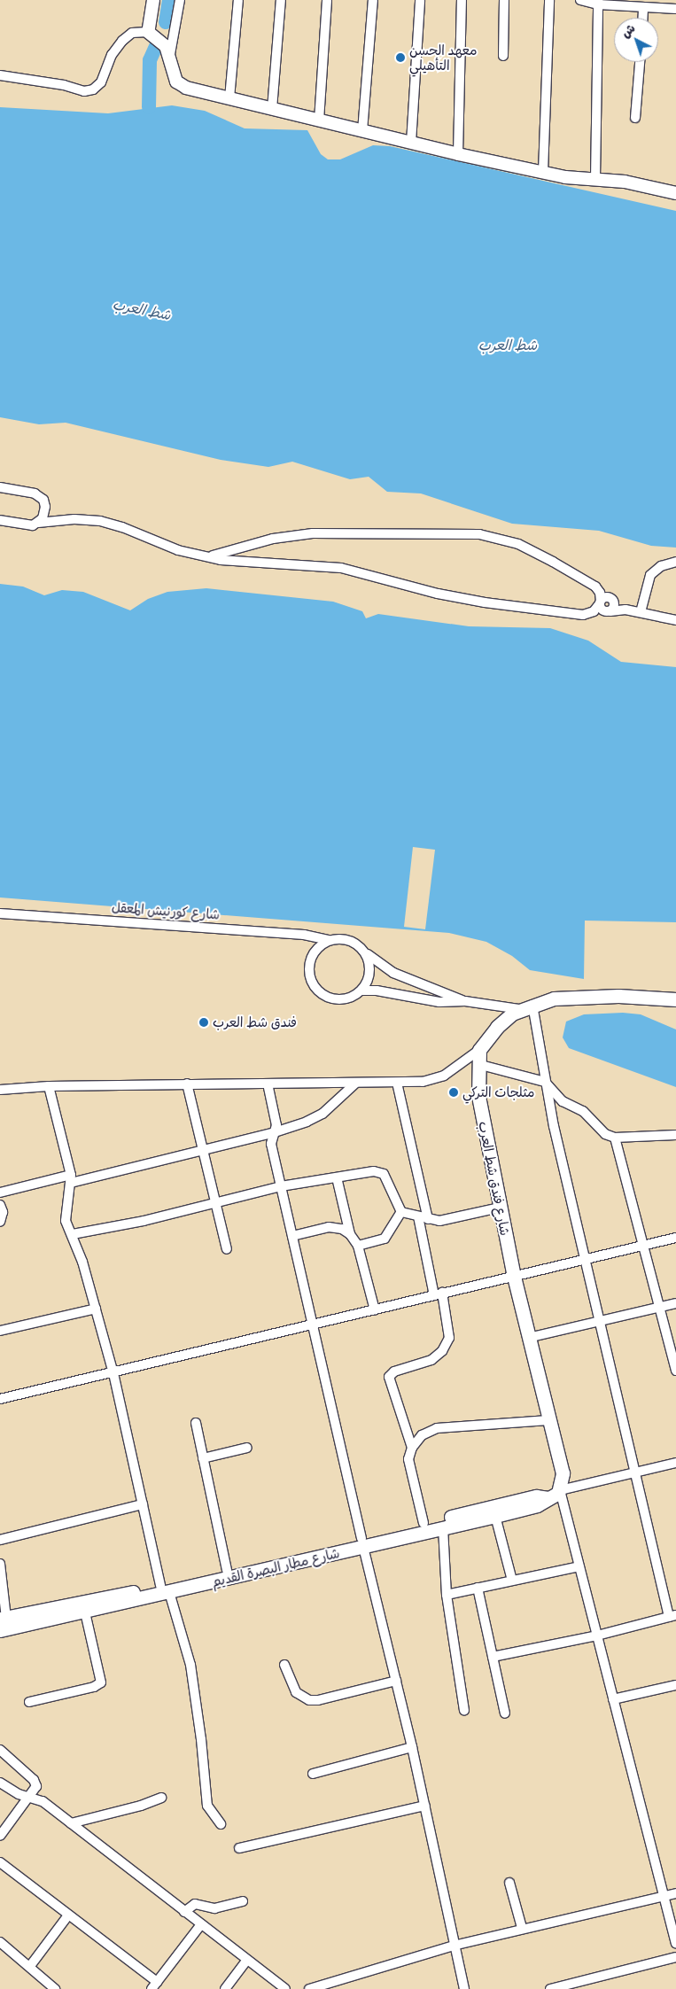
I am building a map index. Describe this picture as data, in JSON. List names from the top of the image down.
{
  "streets": {
    "main road": ["شارع فندق شط العرب", "شارع مطار البصرة القديم"],
    "street": ["شارع كورنيش المعقل"]
  },
  "crossings": [
    ["شارع فندق شط العرب", "شارع مطار البصرة القديم"]
  ],
  "water": ["شط العرب"],
  "places": ["معهد الحسن التأهيلي", "فندق شط العرب", "مثلجات التركي"],
  "north": "top left"
}
